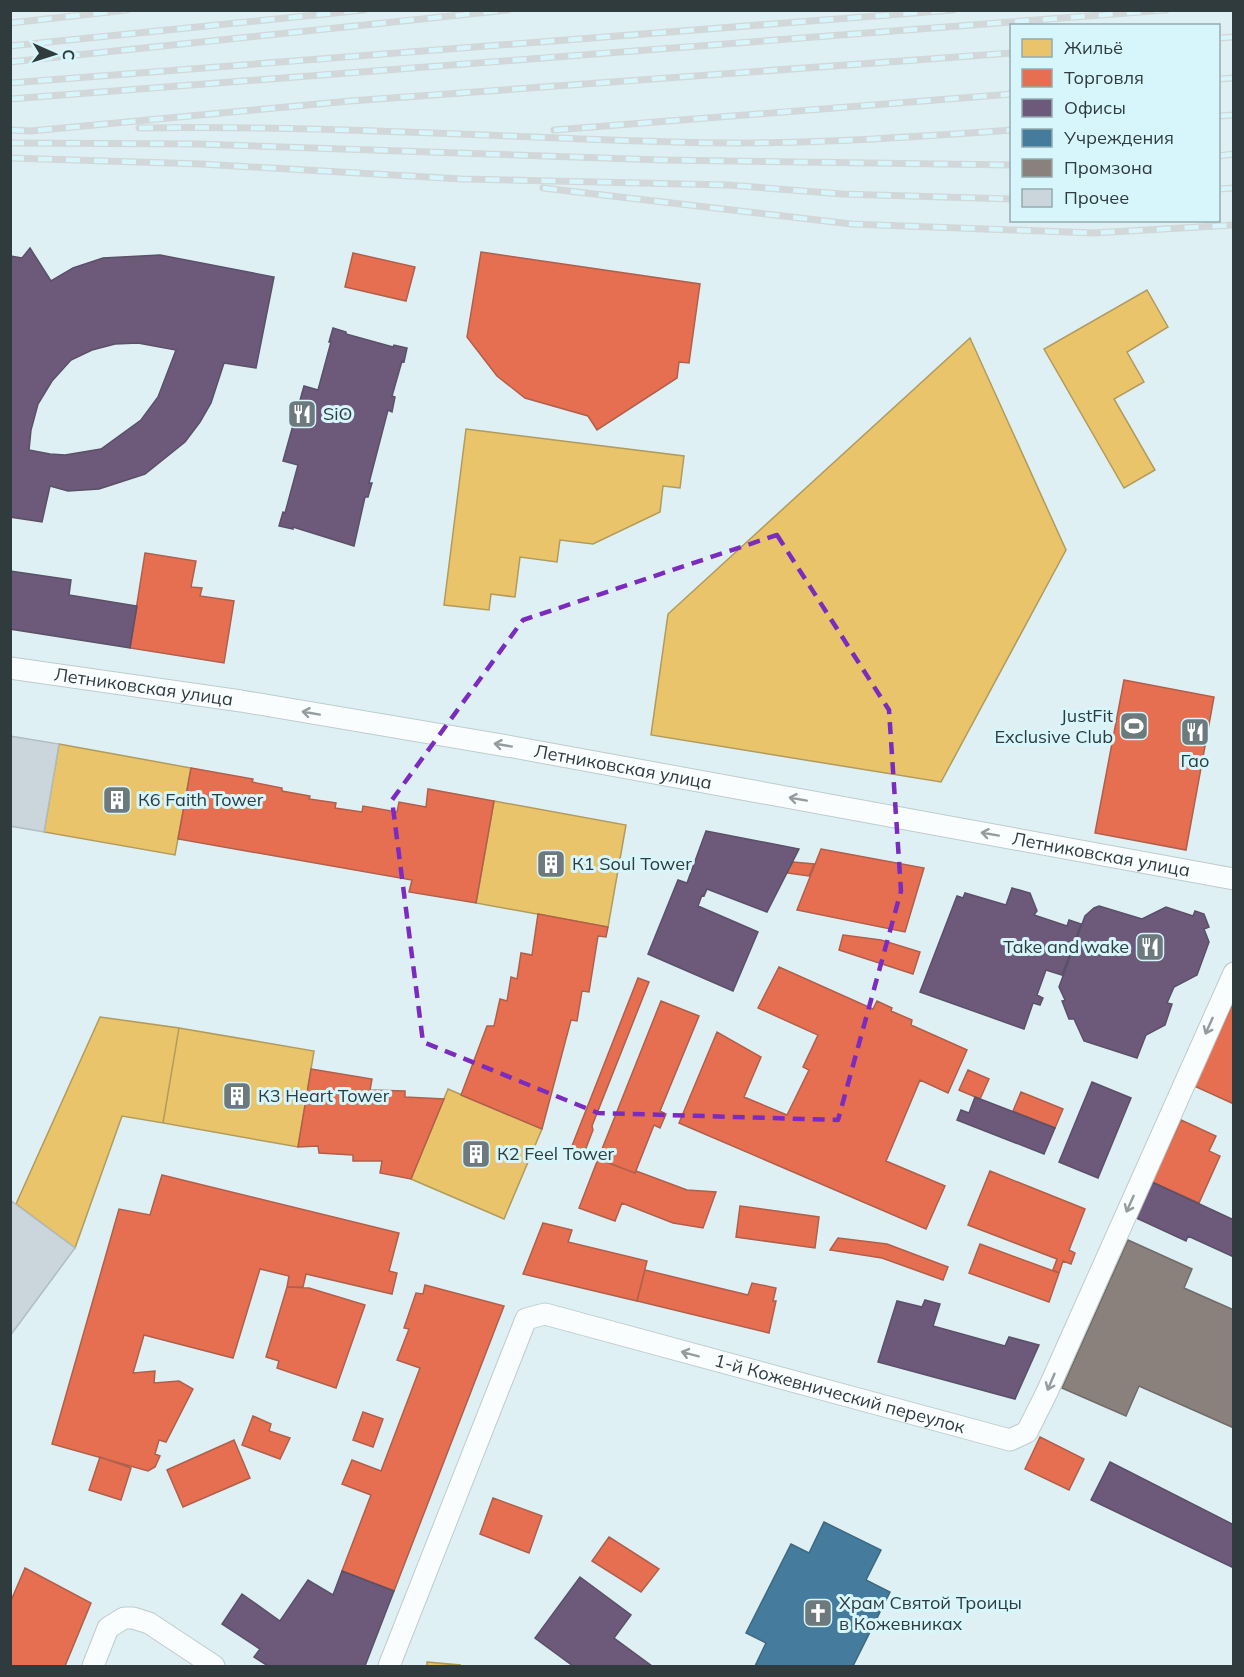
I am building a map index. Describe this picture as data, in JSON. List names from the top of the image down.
{
  "streets": {
    "street": ["Летниковская улица", "1-й Кожевнический переулок"]
  },
  "one_way": ["Летниковская улица"],
  "places": {
    "restaurant": ["SiO", "Гао", "Take and wake"],
    "sports": ["JustFit Exclusive Club"],
    "building": [
      "К6 Faith Tower",
      "К1 Soul Tower",
      "К3 Heart Tower",
      "К2 Feel Tower"
    ],
    "church": ["Храм Святой Троицы в Кожевниках"]
  },
  "legend": [
    "Жильё",
    "Торговля",
    "Офисы",
    "Учреждения",
    "Промзона",
    "Прочее"
  ],
  "north": "right"
}
